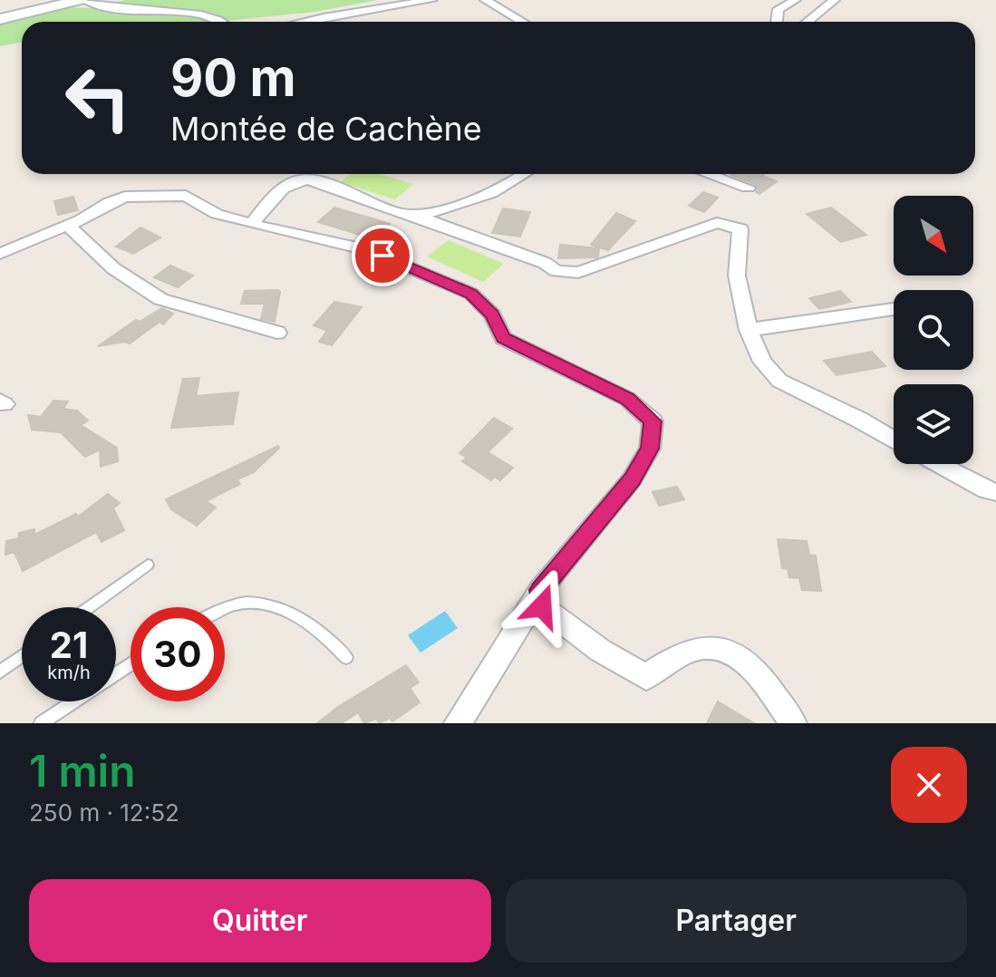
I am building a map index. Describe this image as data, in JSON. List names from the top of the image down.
{
  "north": "bottom right",
  "page": {
    "turn": ["90 m", "Montée de Cachène"],
    "speed": "21 km/h",
    "limit": "30",
    "heading": ["1 min", "250 m · 12:52"],
    "buttons": ["Quitter", "Partager"]
  }
}
